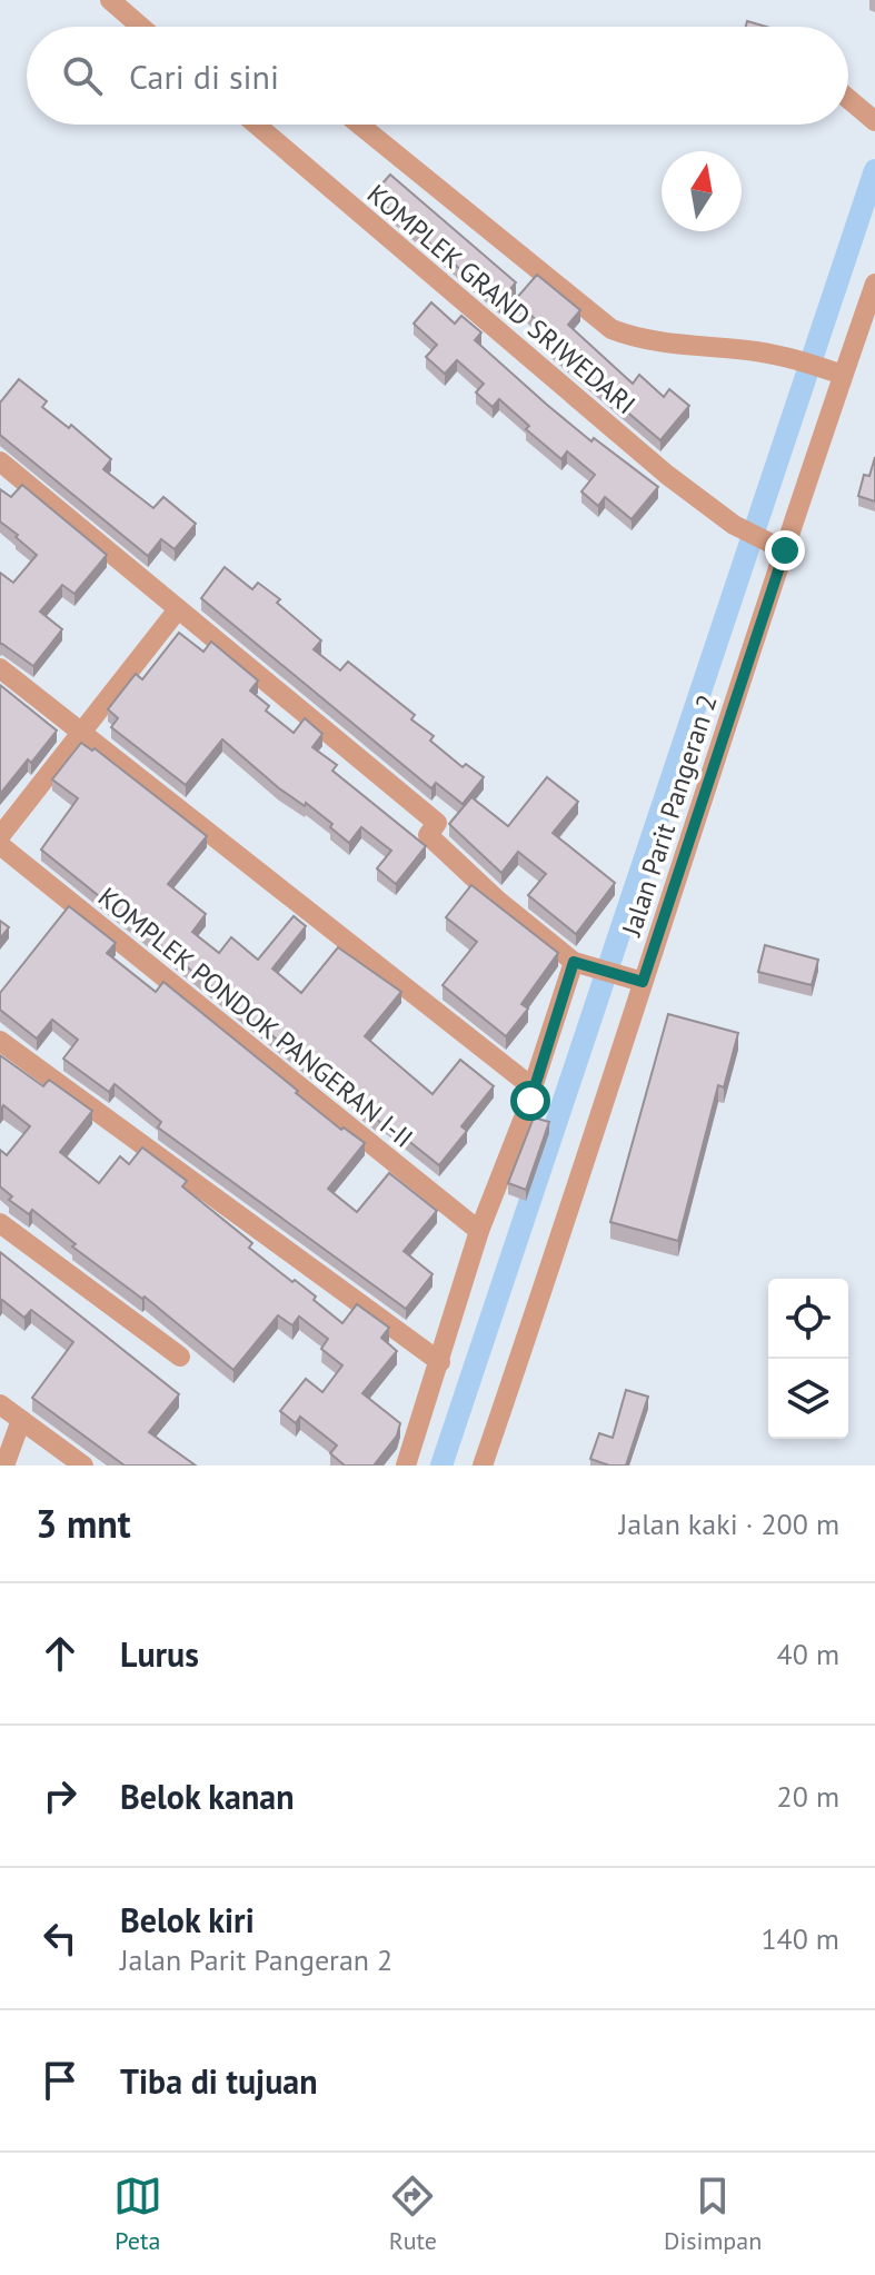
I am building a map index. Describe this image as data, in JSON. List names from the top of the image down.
{
  "streets": {
    "street": ["KOMPLEK GRAND SRIWEDARI", "Jalan Parit Pangeran 2", "KOMPLEK PONDOK PANGERAN I-II"]
  },
  "crossings": [
    ["KOMPLEK GRAND SRIWEDARI", "Jalan Parit Pangeran 2"]
  ],
  "north": "top",
  "page": {
    "search": "Cari di sini",
    "heading": ["3 mnt", "Jalan kaki · 200 m"],
    "list": [
      ["Lurus", "40 m"],
      ["Belok kanan", "20 m"],
      ["Belok kiri", "Jalan Parit Pangeran 2", "140 m"],
      "Tiba di tujuan"
    ],
    "nav": ["Peta", "Rute", "Disimpan"]
  }
}
